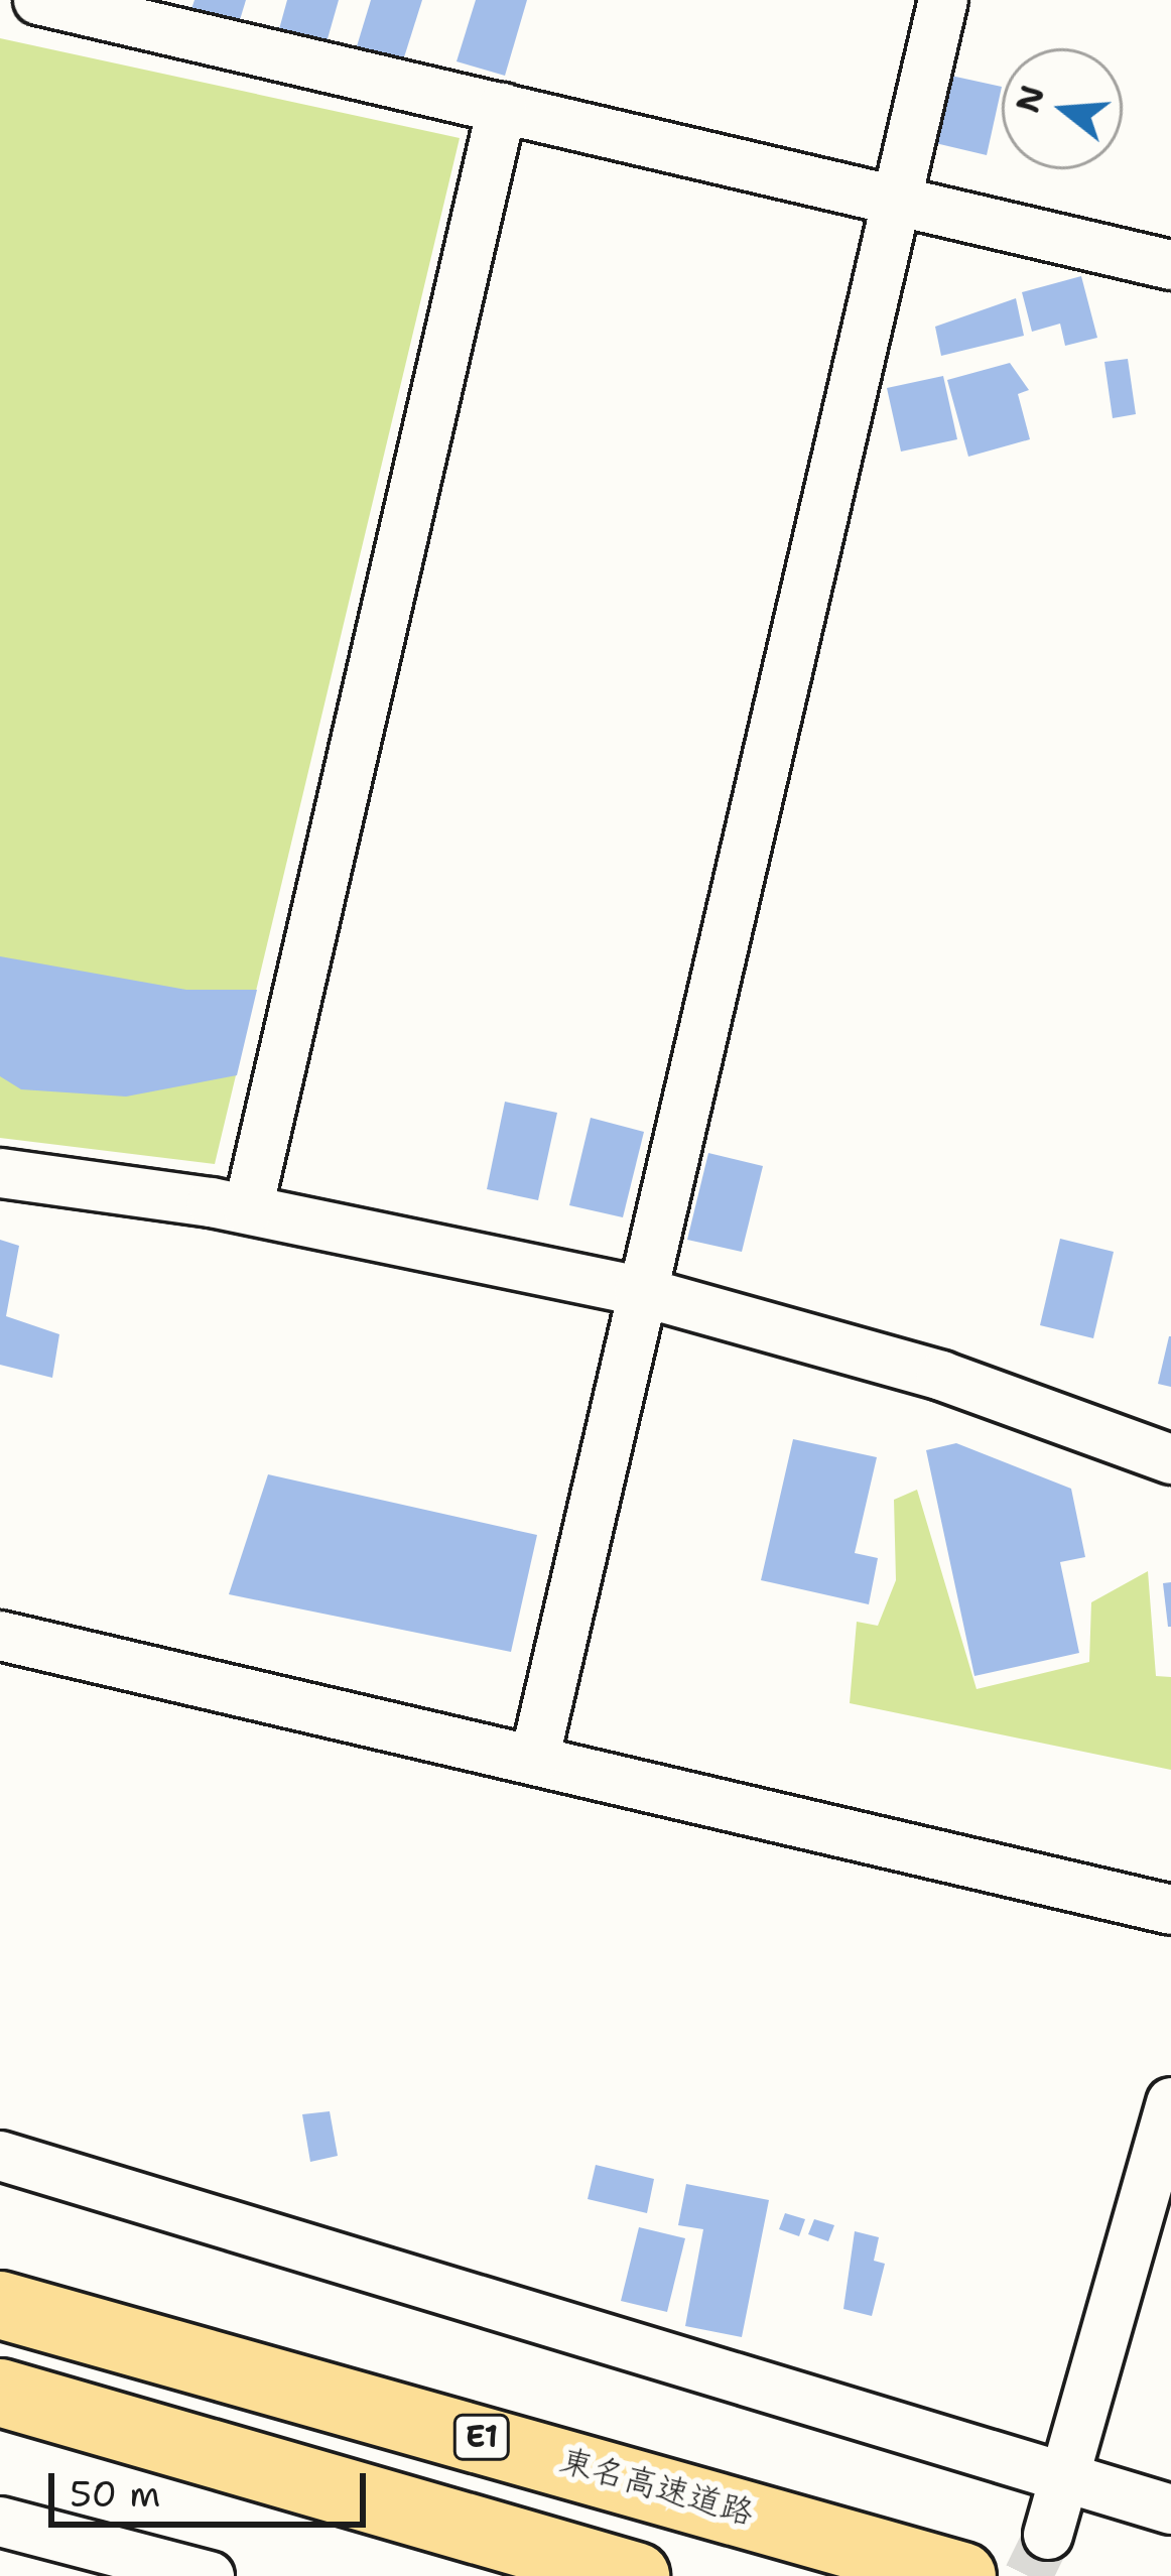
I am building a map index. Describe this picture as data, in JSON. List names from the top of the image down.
{
  "streets": {
    "highway": ["E1", "東名高速道路"]
  },
  "scale_bar": "50 m",
  "north": "left"
}
